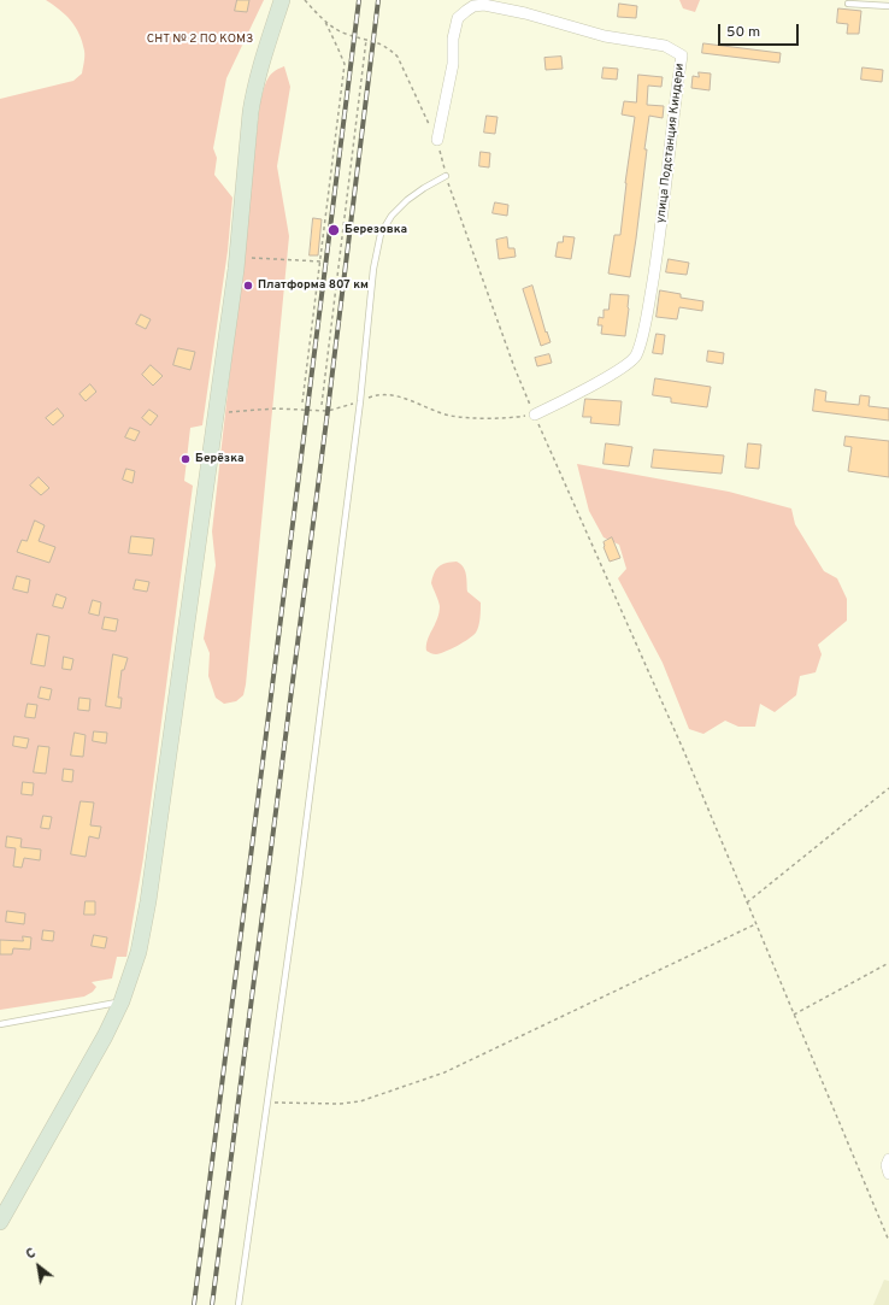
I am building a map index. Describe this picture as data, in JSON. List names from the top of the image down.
{
  "streets": {
    "street": ["улица Подстанция Киндери"]
  },
  "parks": ["СНТ № 2 ПО КОМЗ"],
  "places": ["Березовка", "Платформа 807 км", "Берёзка"],
  "scale_bar": "50 m",
  "north": "top left"
}
